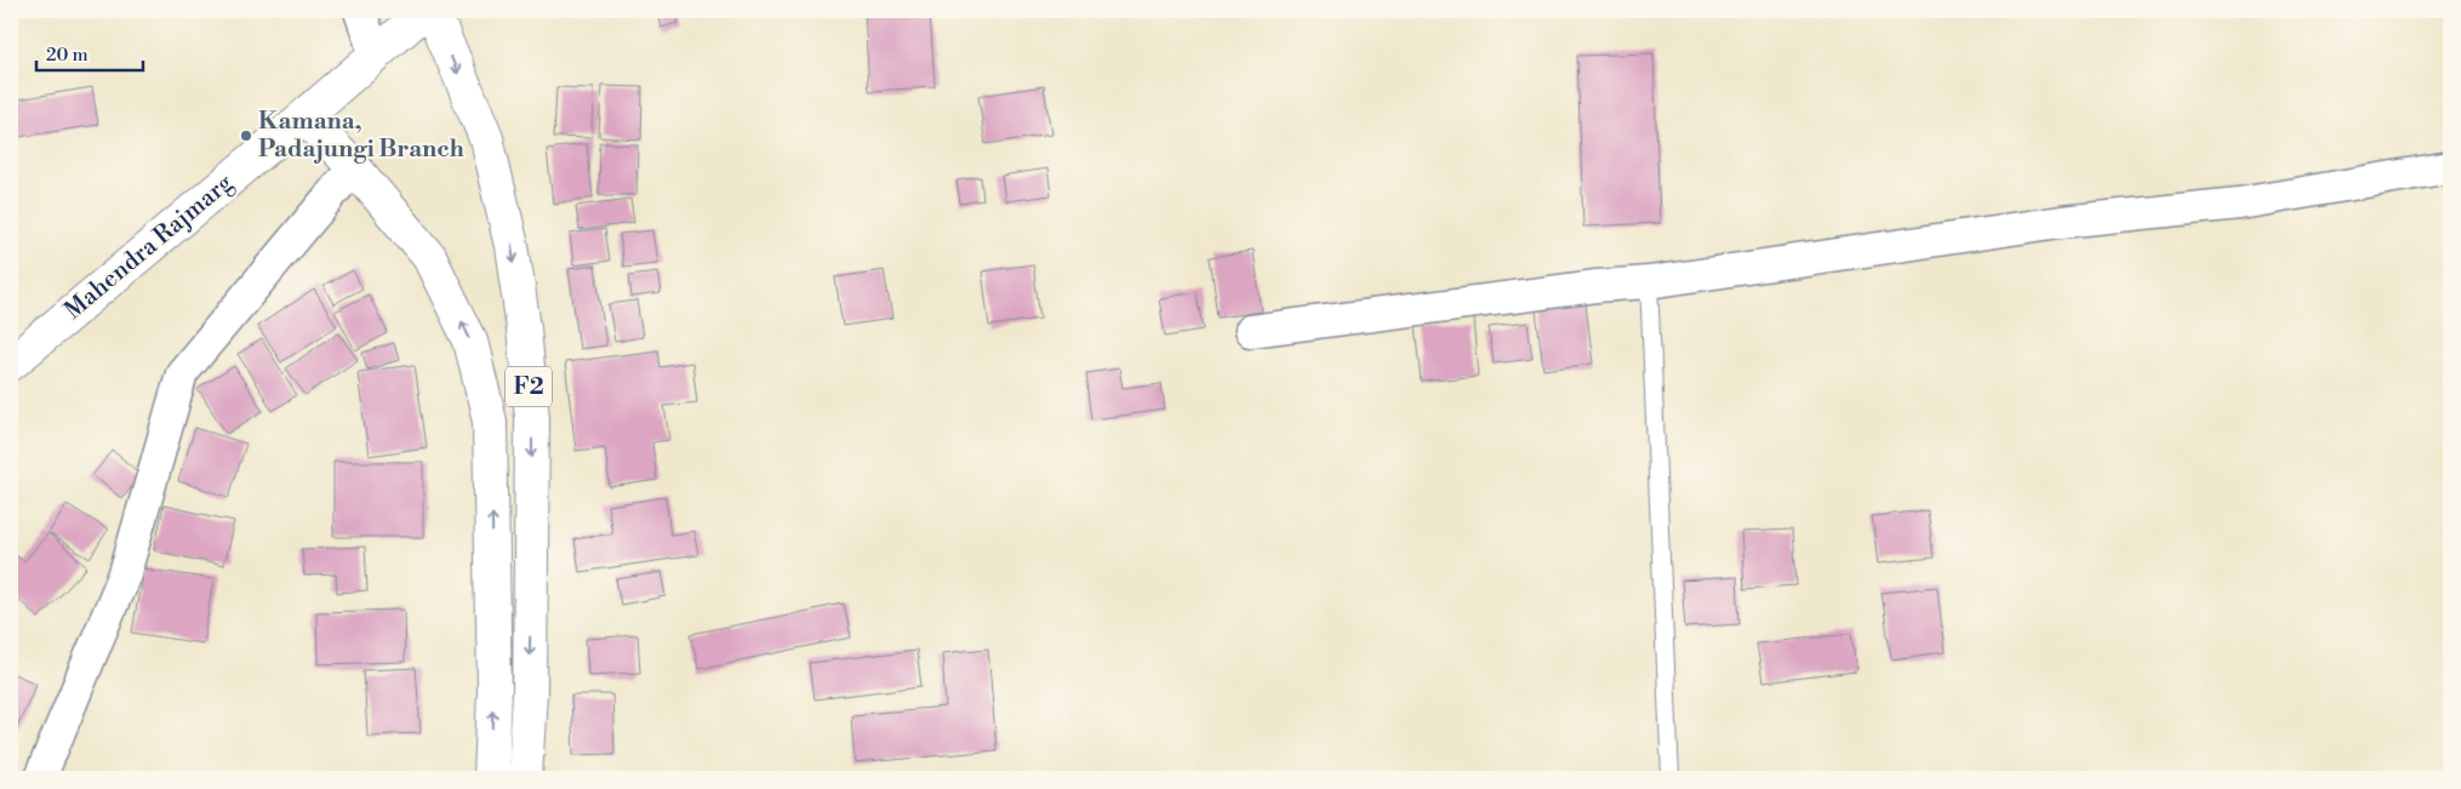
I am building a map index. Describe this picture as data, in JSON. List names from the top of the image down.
{
  "streets": {
    "main road": ["Mahendra Rajmarg", "F2"]
  },
  "crossings": [
    ["Mahendra Rajmarg", "F2"]
  ],
  "places": ["Kamana, Padajungi Branch"],
  "scale_bar": "20 m"
}
